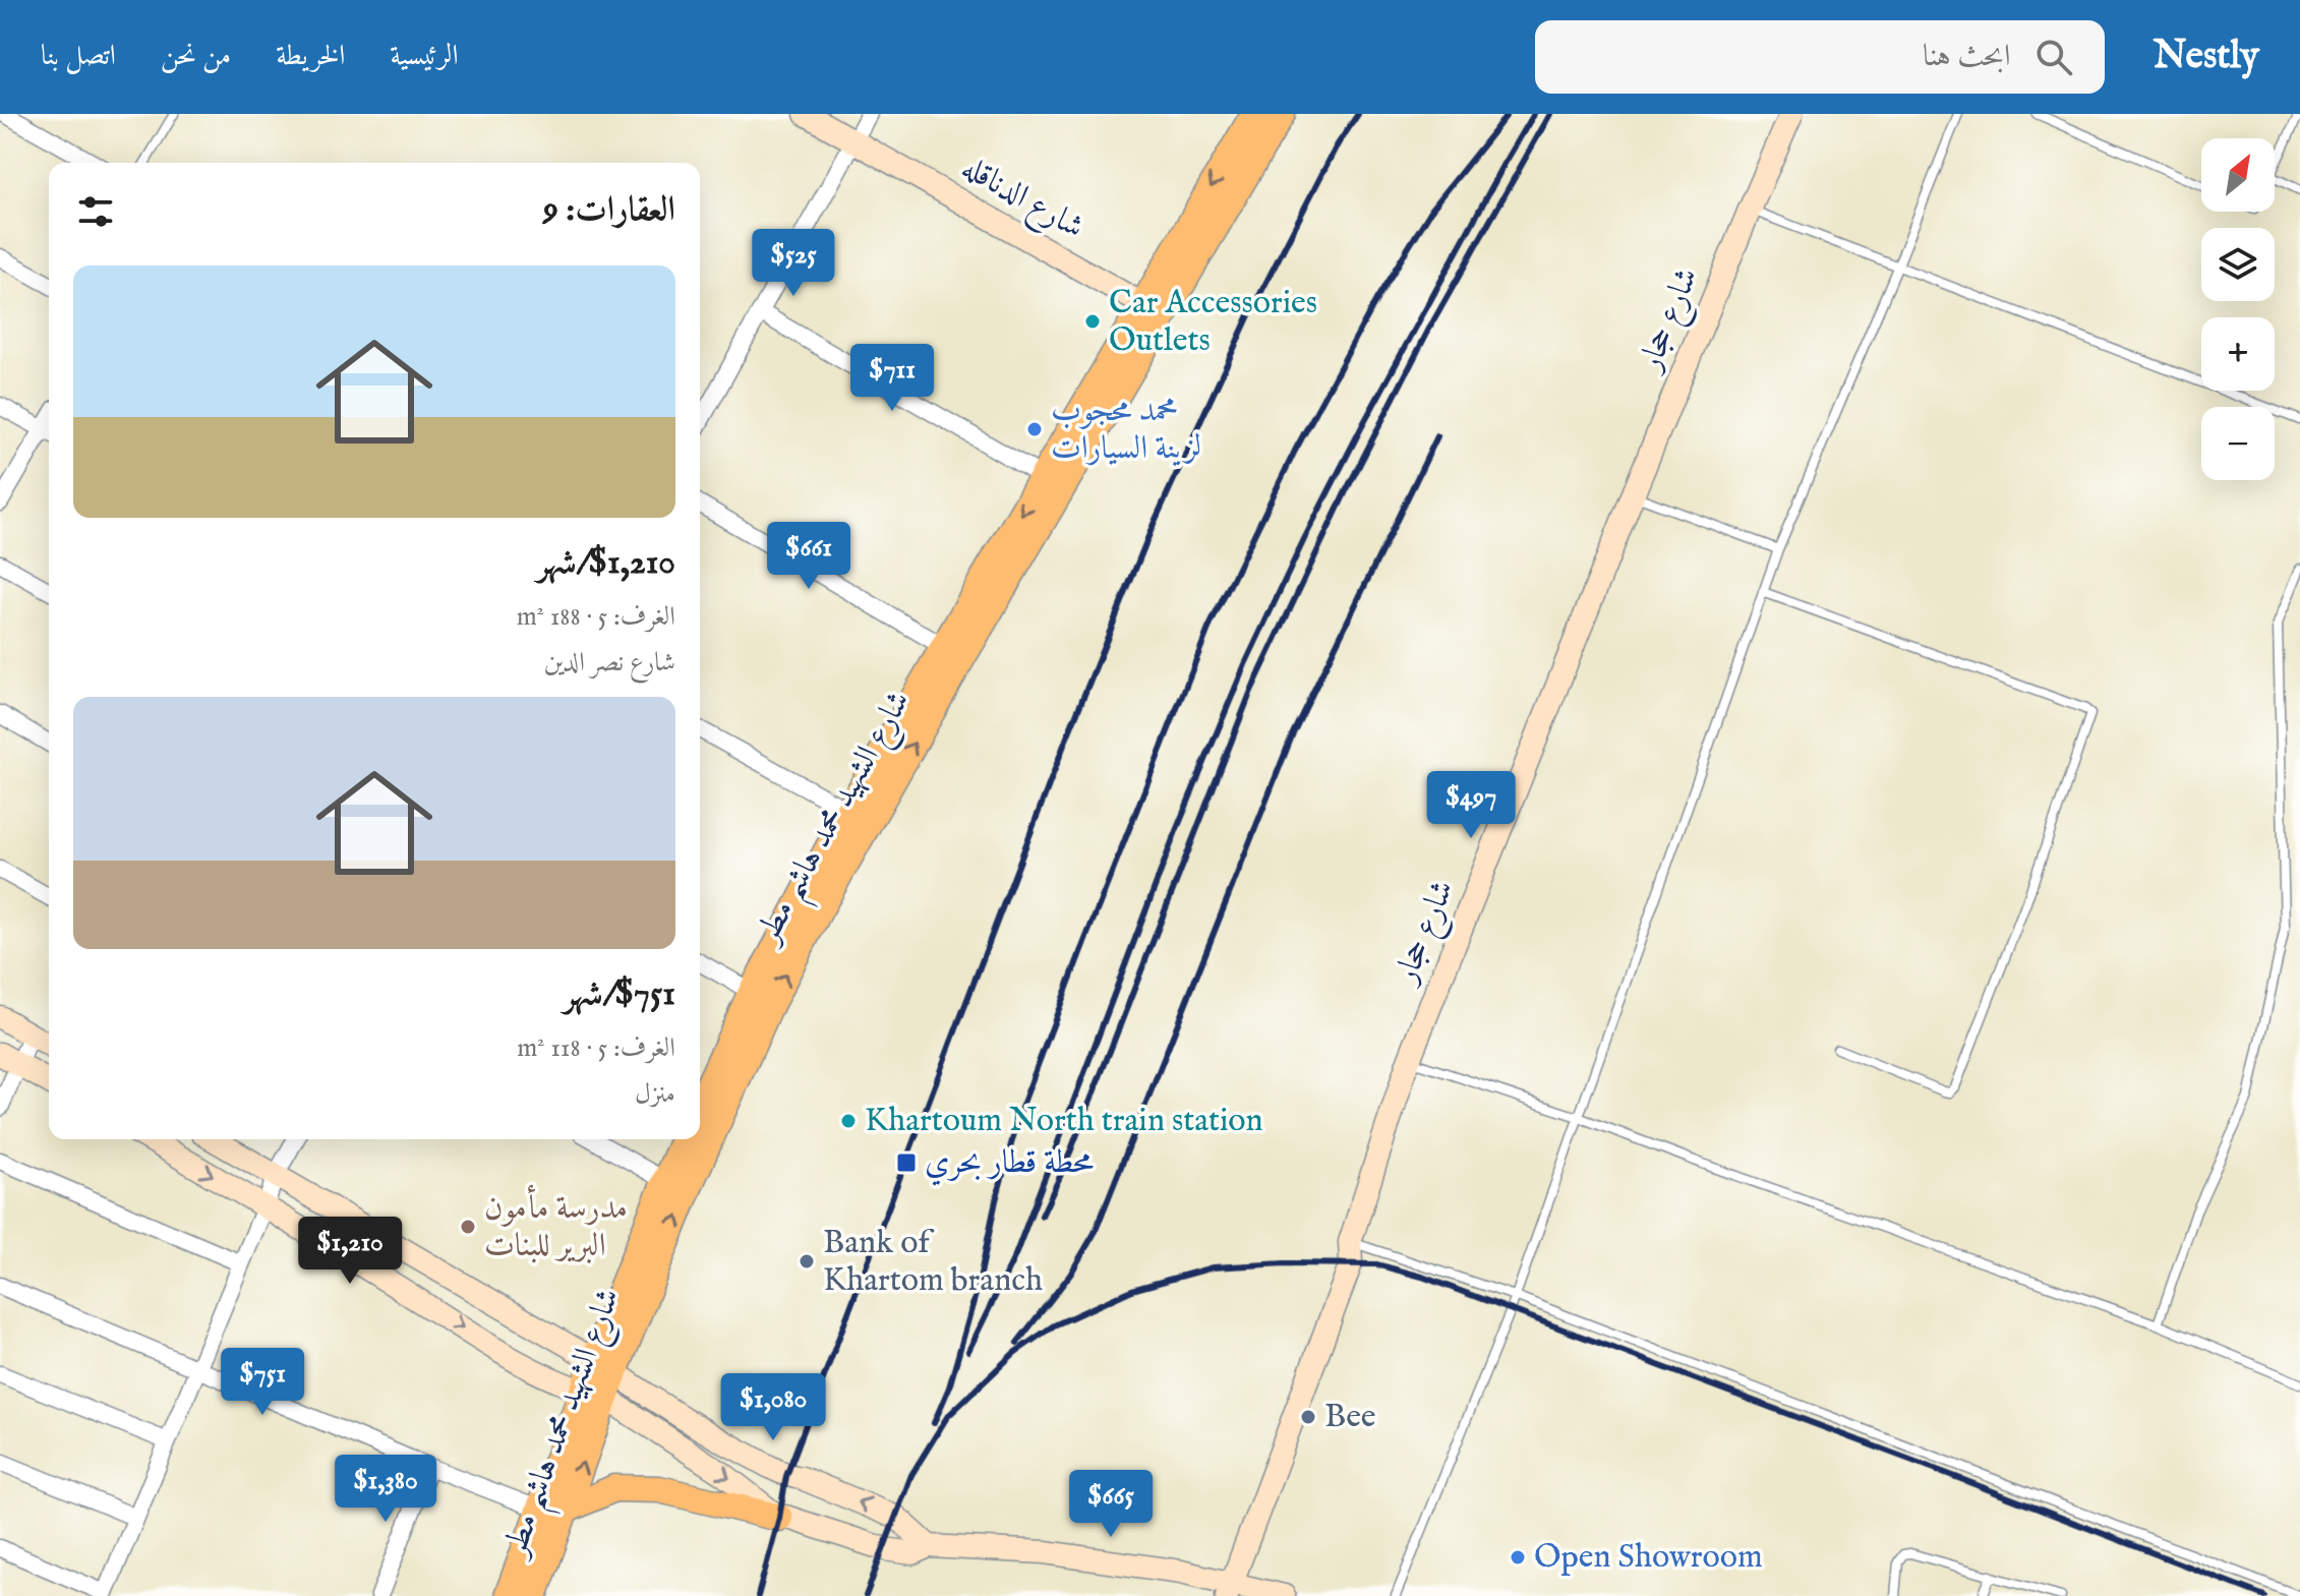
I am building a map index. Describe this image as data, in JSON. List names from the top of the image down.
{
  "streets": {
    "main road": ["شارع الشهيد محمد هاشم مطر"],
    "street": ["شارع الدناقله", "شارع حجار"]
  },
  "crossings": [
    ["شارع الدناقله", "شارع الشهيد محمد هاشم مطر"]
  ],
  "places": {
    "other": [
      "Car Accessories Outlets",
      "محمد محجوب لزينة السيارات",
      "Khartoum North train station",
      "مدرسة مأمون البرير للبنات",
      "Bank of Khartom branch",
      "Bee",
      "Open Showroom"
    ],
    "transit": ["محطة قطار بحري"]
  },
  "north": "top right",
  "page": {
    "header": "Nestly",
    "search": "ابحث هنا",
    "nav": [
      "الرئيسية",
      "الخريطة",
      "من نحن",
      "اتصل بنا"
    ],
    "map_buttons": ["+", "−"],
    "heading": "العقارات: 9",
    "price": [
      "$525",
      "$711",
      "$661",
      "$497",
      "$1,210",
      "$751",
      "$1,080",
      "$1,380",
      "$665"
    ],
    "list": [
      {
        "name": "$1,210/شهر",
        "note": "الغرف: 5 · 188 m² · شارع نصر الدين"
      },
      {
        "name": "$751/شهر",
        "note": "الغرف: 5 · 118 m² · منزل"
      }
    ]
  }
}
